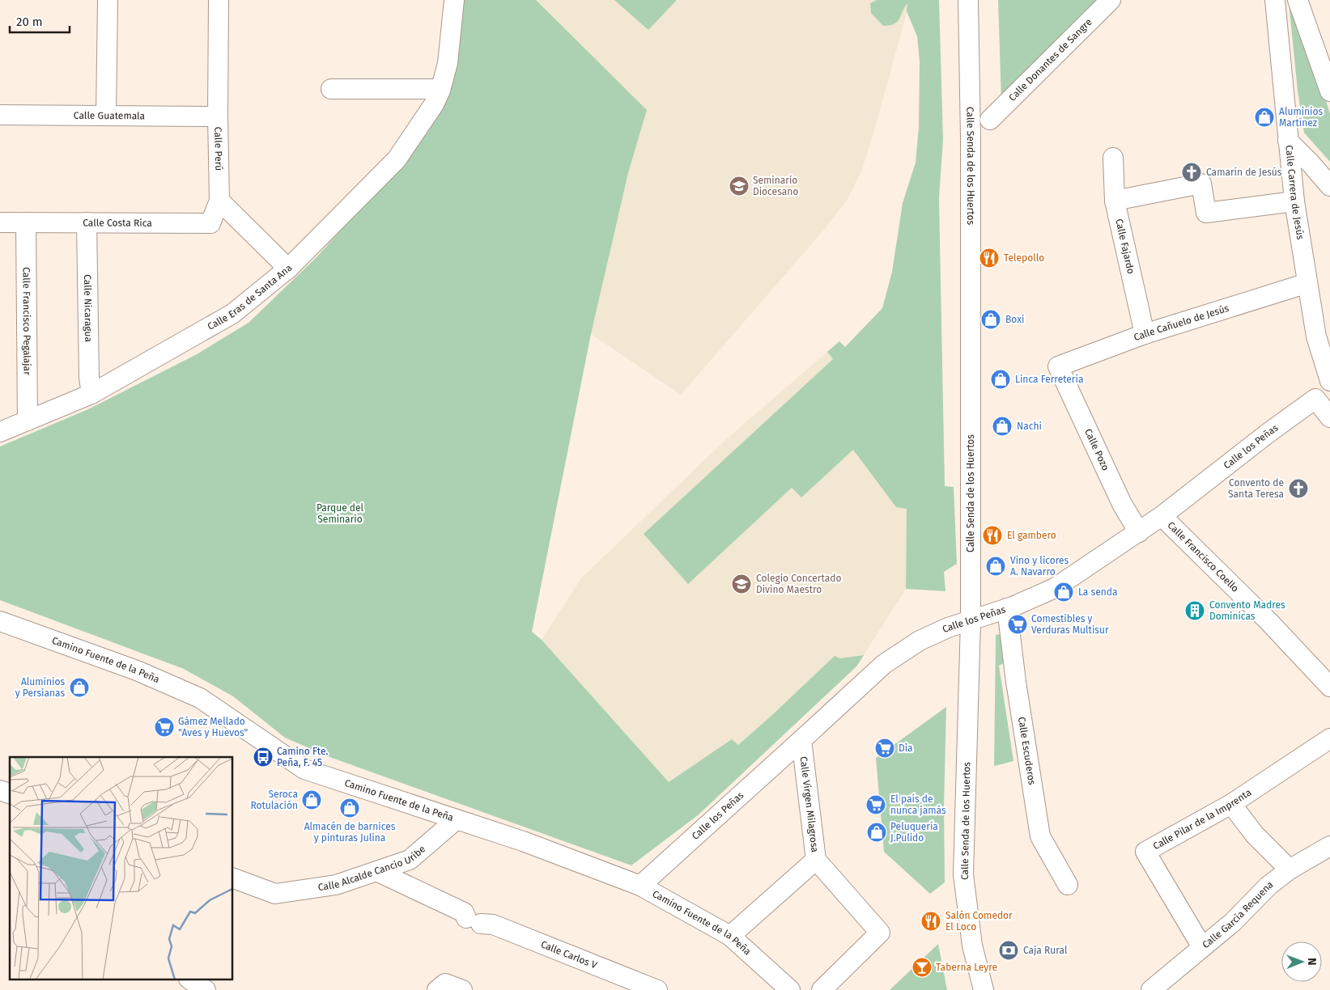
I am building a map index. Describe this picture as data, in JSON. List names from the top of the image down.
{
  "streets": {
    "street": [
      "Calle Donantes de Sangre",
      "Calle Guatemala",
      "Calle Perú",
      "Calle Senda de los Huertos",
      "Calle Carrera de Jesús",
      "Calle Costa Rica",
      "Calle Fajardo",
      "Calle Eras de Santa Ana",
      "Calle Nicaragua",
      "Calle Francisco Pegalajar",
      "Calle Cañuelo de Jesús",
      "Calle los Peñas",
      "Calle Pozo",
      "Calle Francisco Coello",
      "Camino Fuente de la Peña",
      "Calle Escuderos",
      "Calle Virgen Milagrosa",
      "Calle Pilar de la Imprenta",
      "Calle Alcalde Cancio Uribe",
      "Calle García Requena",
      "Calle Carlos V"
    ]
  },
  "crossings": [
    ["Calle Guatemala", "Calle Perú"],
    ["Calle Perú", "Calle Costa Rica"],
    ["Calle Senda de los Huertos", "Calle los Peñas"],
    ["Calle Carrera de Jesús", "Calle Cañuelo de Jesús"],
    ["Calle Costa Rica", "Calle Nicaragua"],
    ["Calle Costa Rica", "Calle Francisco Pegalajar"],
    ["Calle Fajardo", "Calle Cañuelo de Jesús"],
    ["Calle Eras de Santa Ana", "Calle Nicaragua"],
    ["Calle Eras de Santa Ana", "Calle Francisco Pegalajar"],
    ["Calle Cañuelo de Jesús", "Calle Pozo"],
    ["Calle los Peñas", "Calle Pozo"],
    ["Calle los Peñas", "Calle Francisco Coello"],
    ["Calle los Peñas", "Camino Fuente de la Peña"],
    ["Calle los Peñas", "Calle Escuderos"],
    ["Calle los Peñas", "Calle Virgen Milagrosa"],
    ["Camino Fuente de la Peña", "Calle Alcalde Cancio Uribe"],
    ["Calle Pilar de la Imprenta", "Calle García Requena"],
    ["Calle Alcalde Cancio Uribe", "Calle Carlos V"]
  ],
  "parks": ["Parque del Seminario"],
  "places": {
    "shop": [
      "Aluminios Martínez",
      "Boxi",
      "Linca Ferretería",
      "Nachi",
      "Vino y licores A. Navarro",
      "La senda",
      "Aluminios y Persianas",
      "Seroca Rotulación",
      "Almacén de barnices y pinturas Julina",
      "Peluquería J.Pulido"
    ],
    "church": ["Camarín de Jesús", "Convento de Santa Teresa"],
    "school or university": ["Seminario Diocesano", "Colegio Concertado Divino Maestro"],
    "restaurant": ["Telepollo", "El gambero", "Salón Comedor El Loco"],
    "building": ["Convento Madres Dominicas"],
    "supermarket": [
      "Comestibles y Verduras Multisur",
      "Gámez Mellado \"Aves y Huevos\"",
      "Dia",
      "El país de nunca jamás"
    ],
    "bus stop": ["Camino Fte. Peña, F. 45"],
    "bank": ["Caja Rural"],
    "bar": ["Taberna Leyre"]
  },
  "scale_bar": "20 m",
  "north": "right"
}
